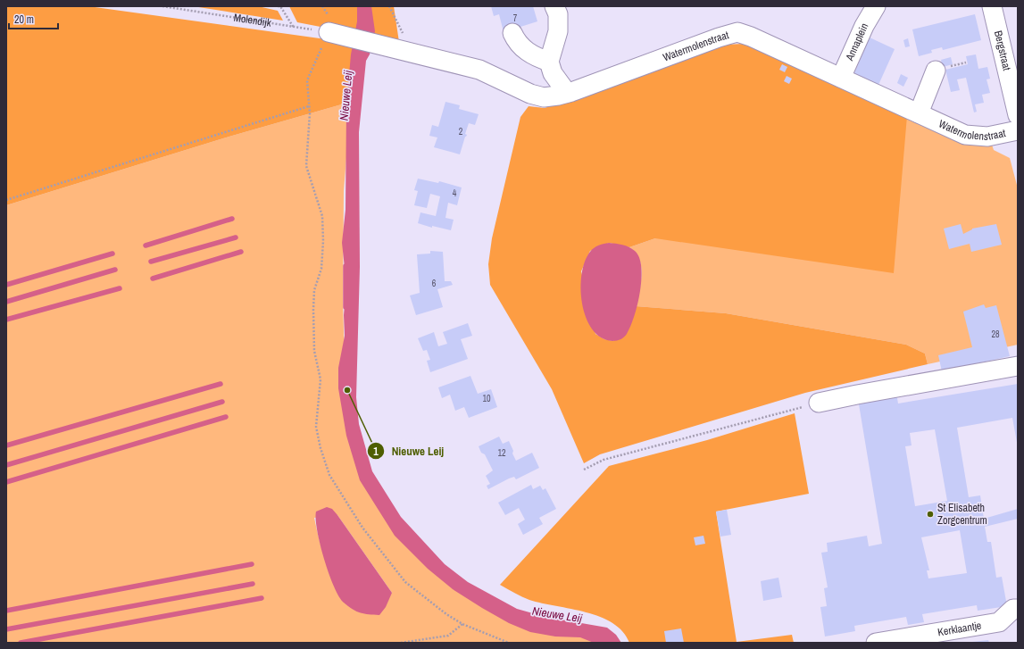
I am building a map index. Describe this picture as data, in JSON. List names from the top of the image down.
{
  "streets": {
    "street": [
      "Annaplein",
      "Watermolenstraat",
      "Bergstraat",
      "Kerklaantje"
    ],
    "path": ["Molendijk"]
  },
  "crossings": [
    ["Annaplein", "Watermolenstraat"]
  ],
  "water": ["Nieuwe Leij"],
  "places": ["Nieuwe Leij", "St Elisabeth Zorgcentrum"],
  "house_numbers": [
    "7",
    "2",
    "4",
    "6",
    "28",
    "10",
    "12"
  ],
  "scale_bar": "20 m"
}
